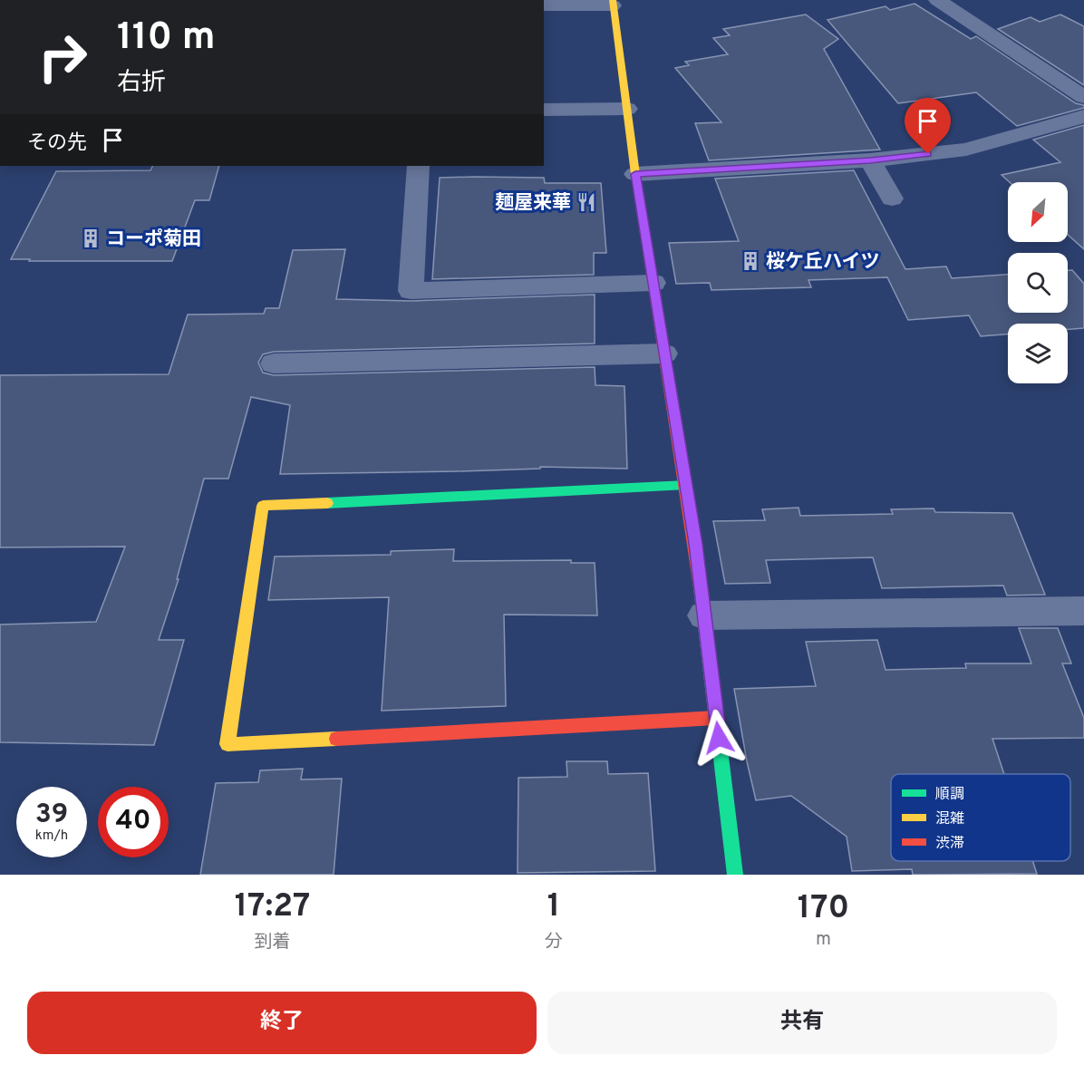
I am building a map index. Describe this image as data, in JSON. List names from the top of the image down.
{
  "places": {
    "restaurant": ["麺屋来華"],
    "building": ["コーポ菊田", "桜ケ丘ハイツ"]
  },
  "legend": ["順調", "混雑", "渋滞"],
  "north": "bottom left",
  "page": {
    "turn": ["110 m", "右折"],
    "then": "その先",
    "speed": "39 km/h",
    "limit": "40",
    "eta": [
      "17:27",
      "到着",
      "1",
      "分",
      "170",
      "m"
    ],
    "buttons": ["終了", "共有"]
  }
}
